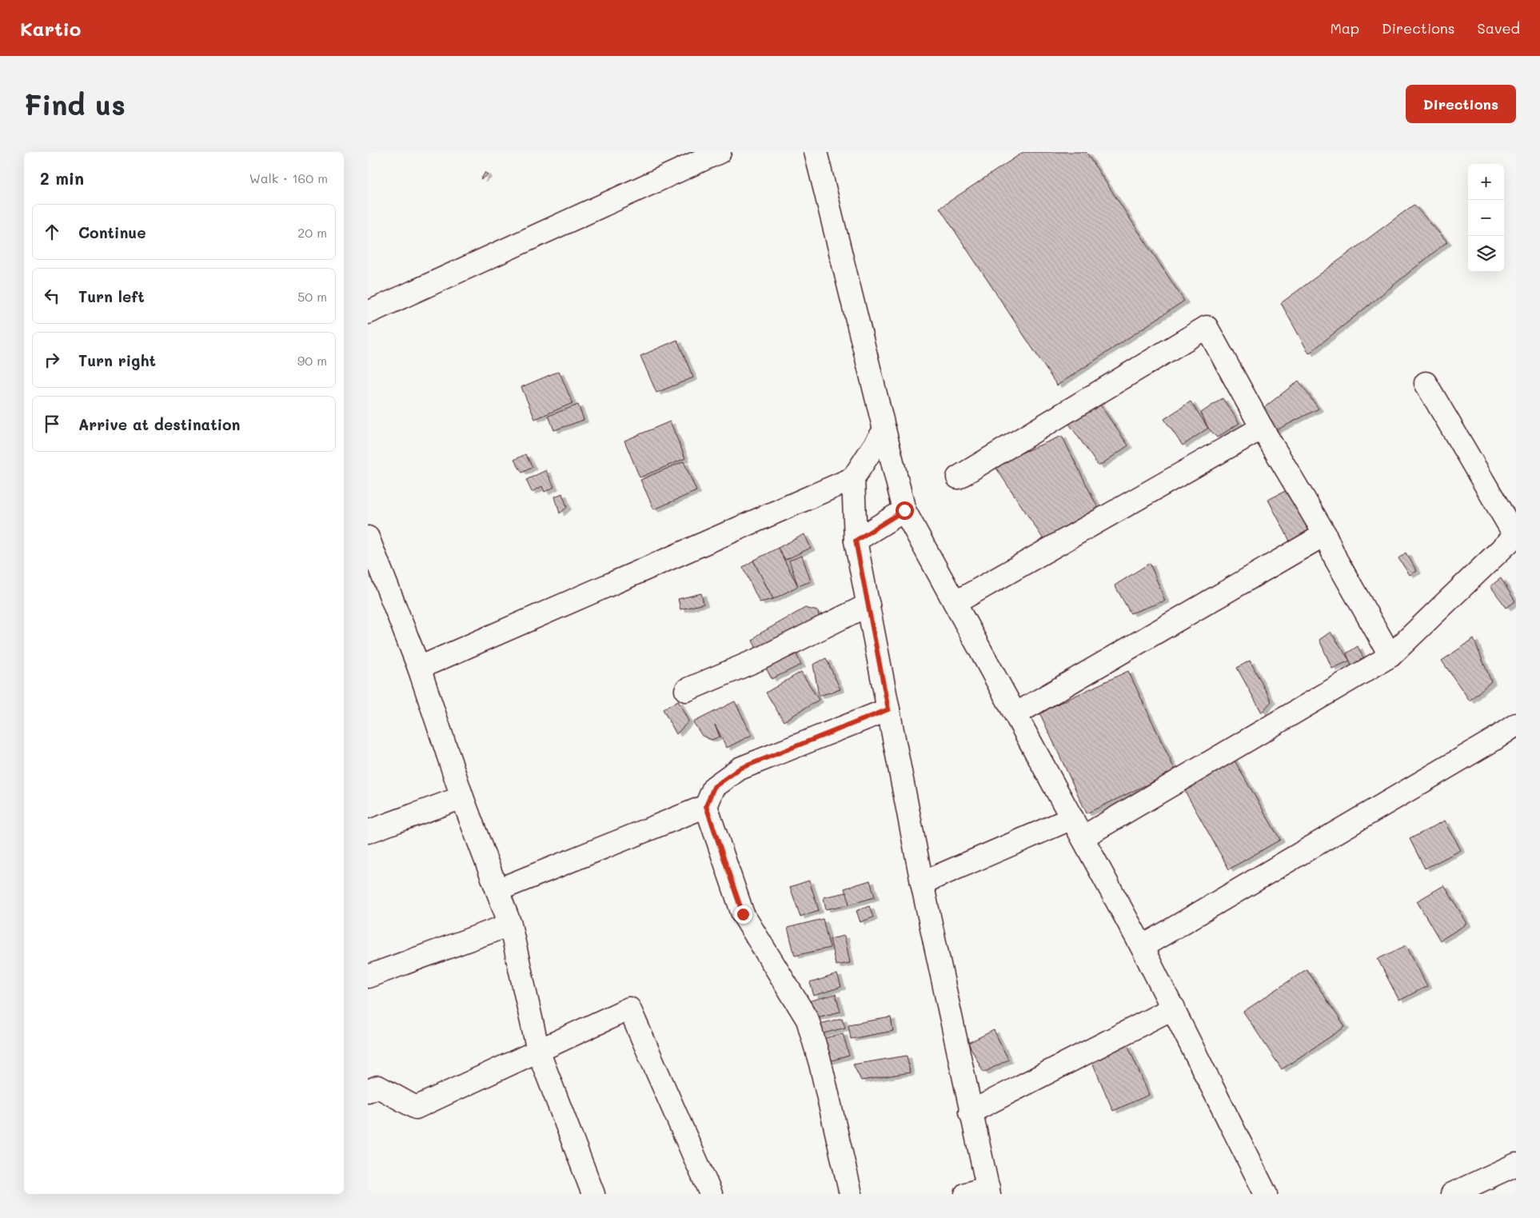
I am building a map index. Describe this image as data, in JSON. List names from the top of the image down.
{
  "page": {
    "header": "Kartio",
    "nav": ["Map", "Directions", "Saved"],
    "buttons": "Directions",
    "title": "Find us",
    "heading": ["2 min", "Walk · 160 m"],
    "map_buttons": ["+", "−"],
    "list": [
      ["Continue", "20 m"],
      ["Turn left", "50 m"],
      ["Turn right", "90 m"],
      "Arrive at destination"
    ]
  }
}
